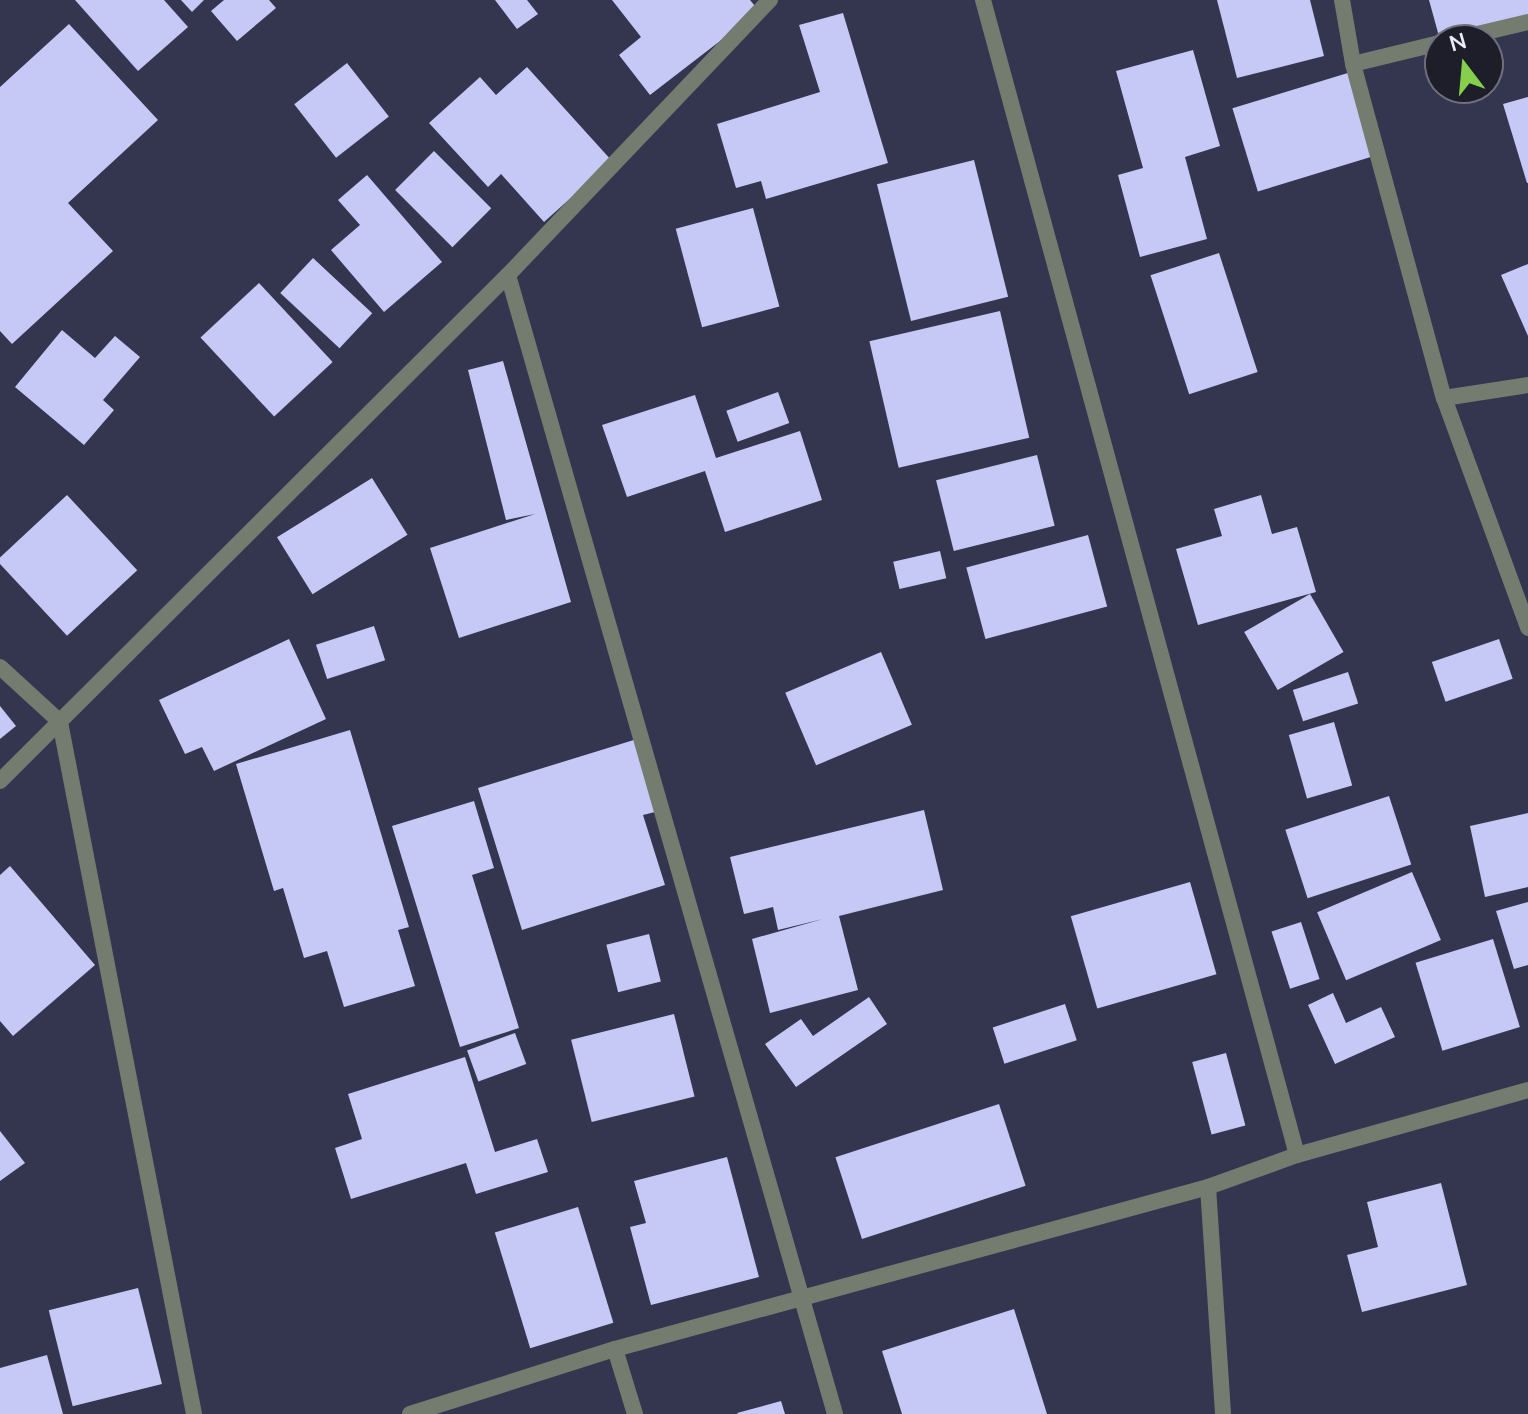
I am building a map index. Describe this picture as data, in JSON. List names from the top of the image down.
{
  "north": "top"
}
